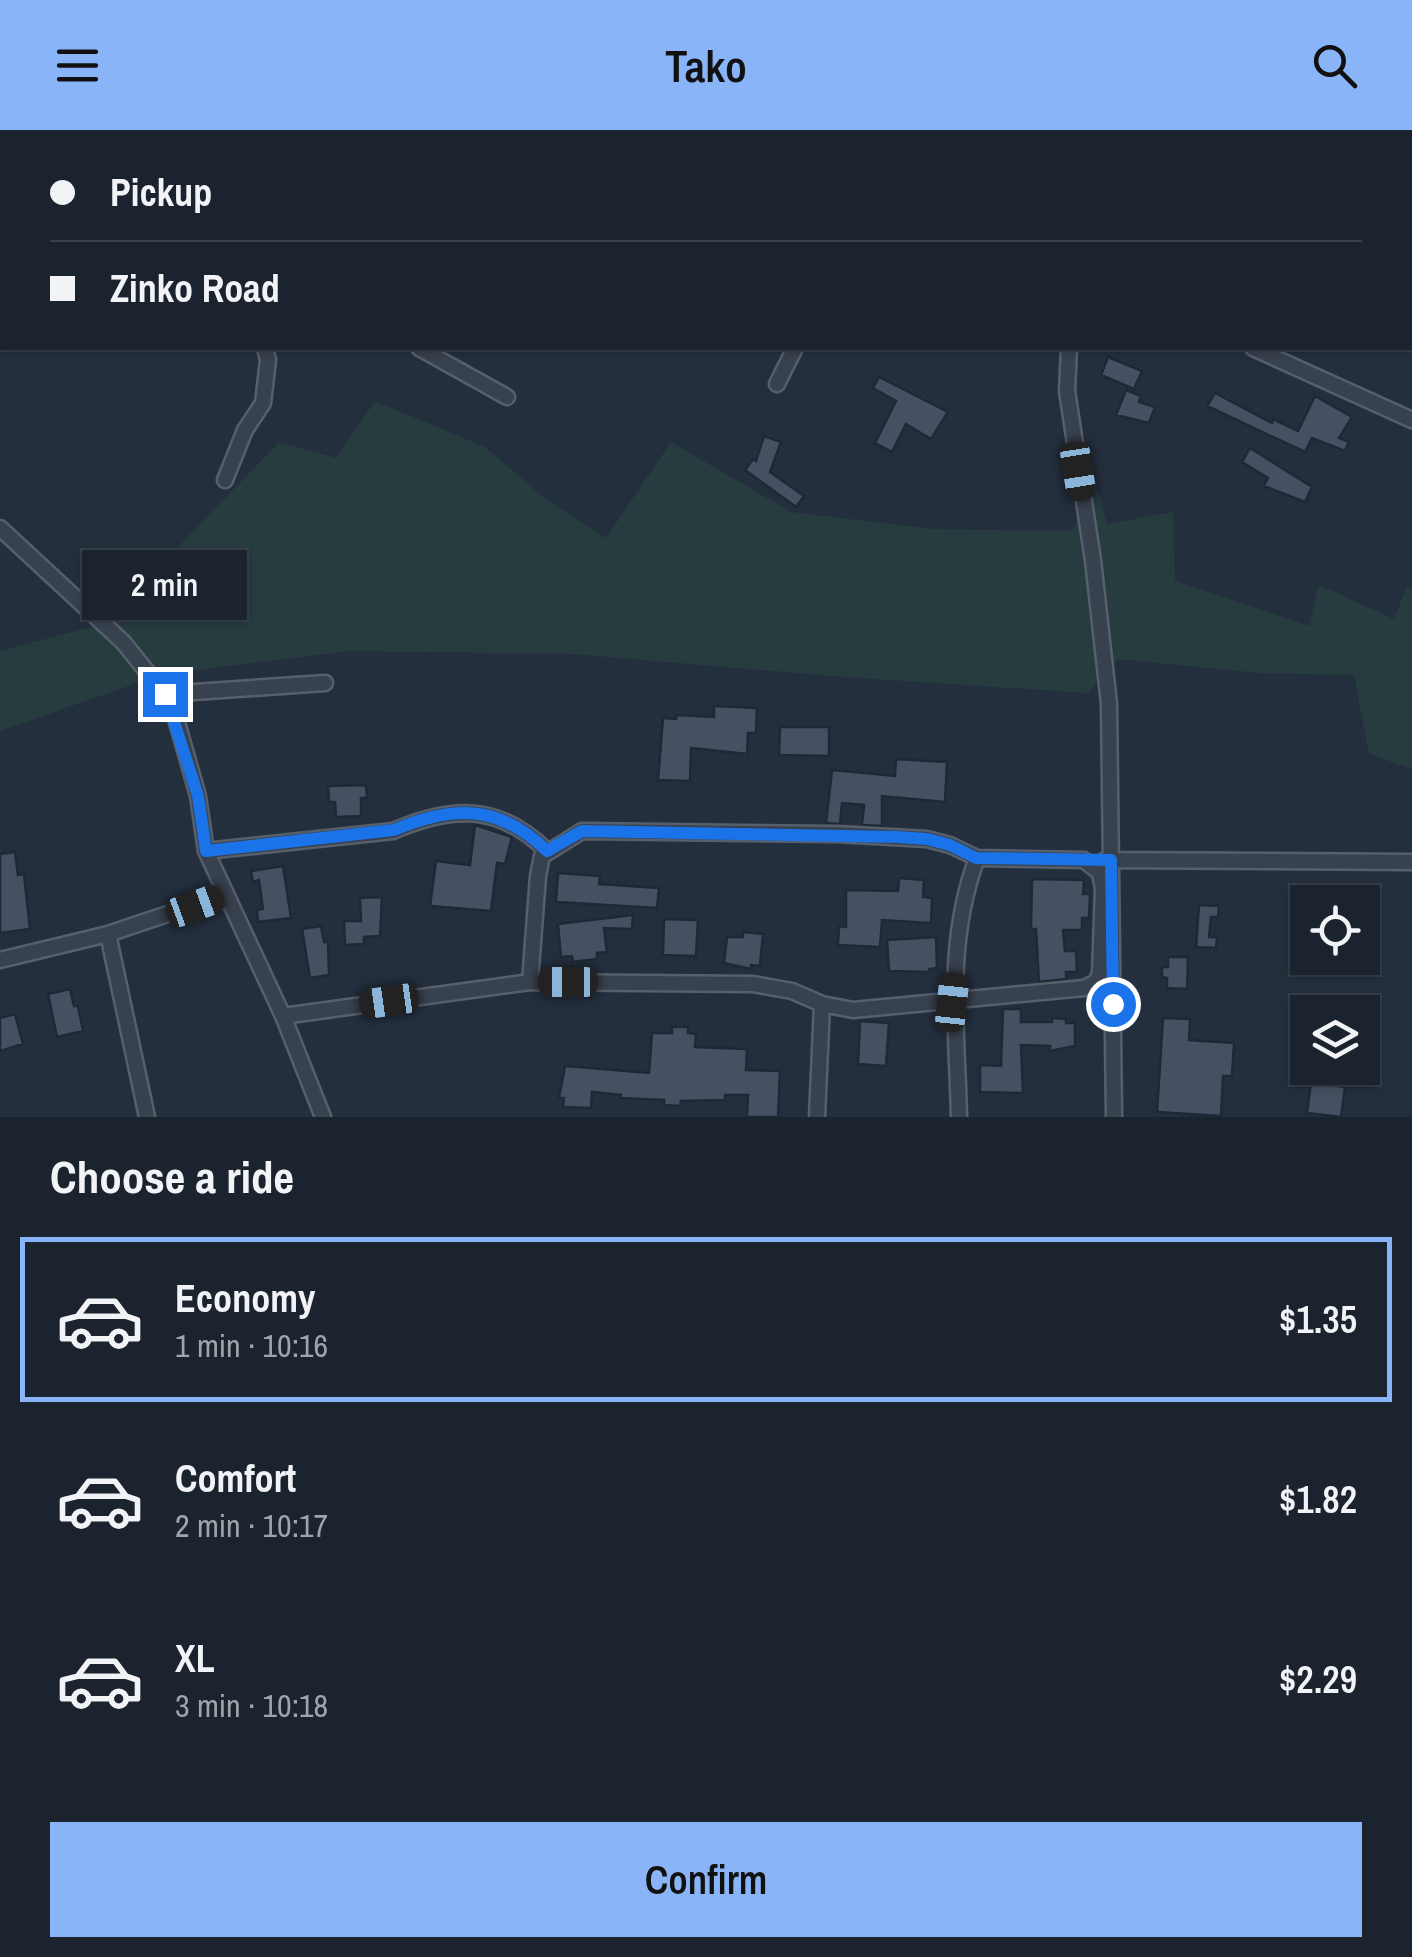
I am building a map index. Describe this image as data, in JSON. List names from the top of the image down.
{
  "page": {
    "header": "Tako",
    "banner": ["Pickup", "Zinko Road"],
    "bubble": "2 min",
    "heading": "Choose a ride",
    "list": [
      {
        "name": "Economy",
        "note": "1 min · 10:16",
        "value": "$1.35"
      },
      {
        "name": "Comfort",
        "note": "2 min · 10:17",
        "value": "$1.82"
      },
      {
        "name": "XL",
        "note": "3 min · 10:18",
        "value": "$2.29"
      }
    ],
    "buttons": "Confirm"
  }
}
